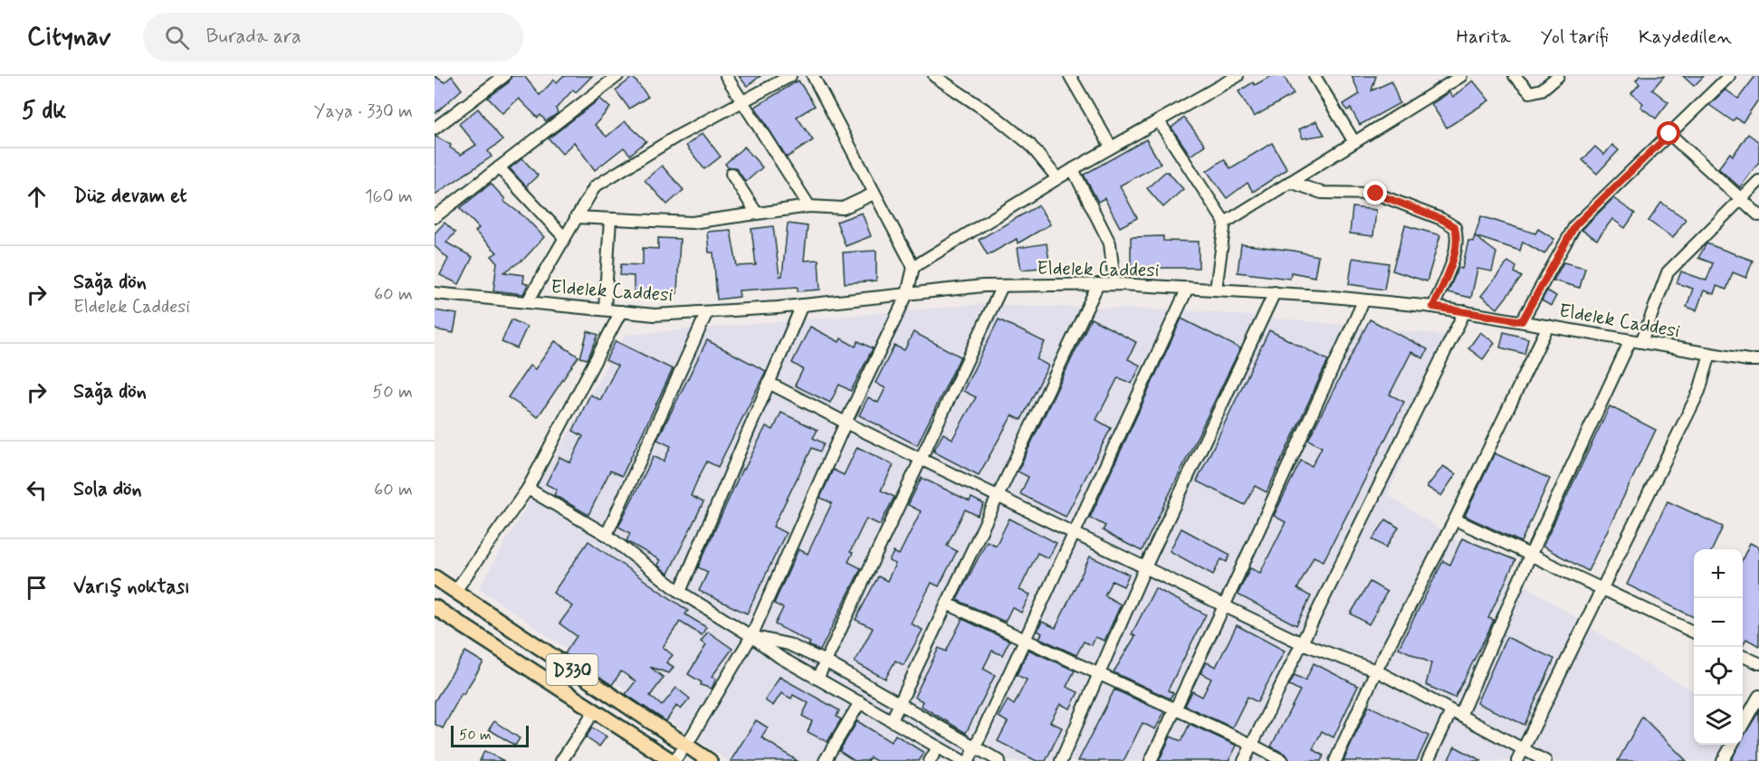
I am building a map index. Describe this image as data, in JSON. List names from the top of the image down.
{
  "streets": {
    "main road": ["D330"],
    "street": ["Eldelek Caddesi"]
  },
  "scale_bar": "50 m",
  "page": {
    "header": "Citynav",
    "search": "Burada ara",
    "nav": ["Harita", "Yol tarifi", "Kaydedilen"],
    "heading": ["5 dk", "Yaya · 330 m"],
    "list": [
      ["Düz devam et", "160 m"],
      ["Sağa dön", "Eldelek Caddesi", "60 m"],
      ["Sağa dön", "50 m"],
      ["Sola dön", "60 m"],
      "Varış noktası"
    ],
    "map_buttons": ["+", "−"],
    "scale": "50 m"
  }
}
